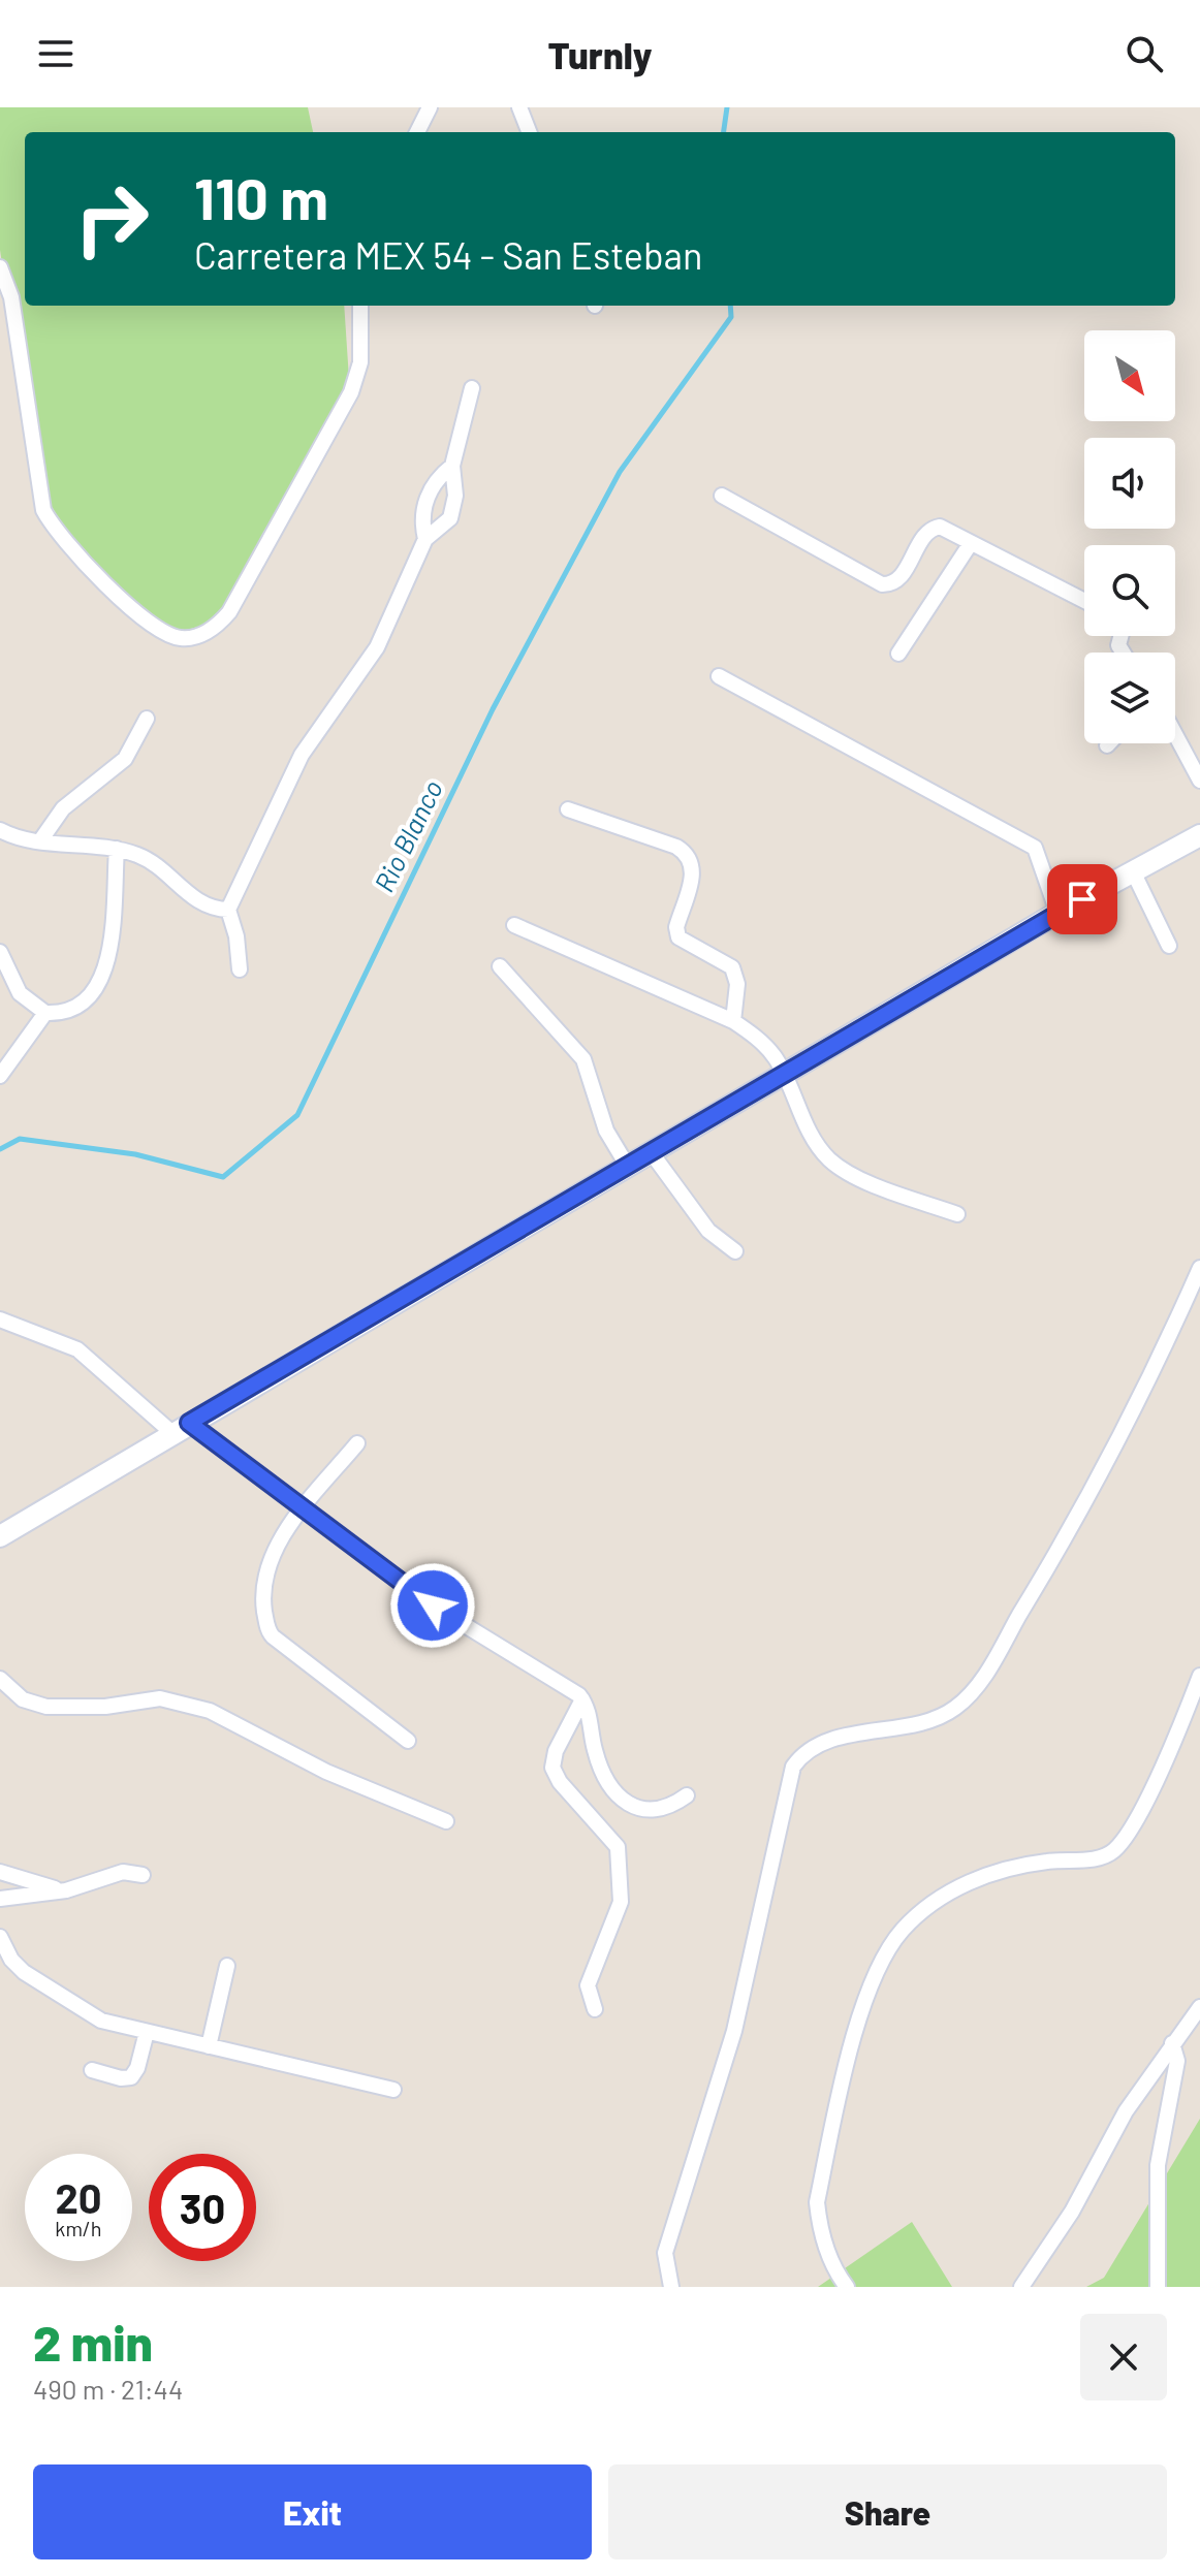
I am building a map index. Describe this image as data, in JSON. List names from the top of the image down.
{
  "water": ["Rio Blanco"],
  "north": "bottom right",
  "page": {
    "header": "Turnly",
    "turn": ["110 m", "Carretera MEX 54 - San Esteban"],
    "speed": "20 km/h",
    "limit": "30",
    "heading": ["2 min", "490 m · 21:44"],
    "buttons": ["Exit", "Share"]
  }
}
